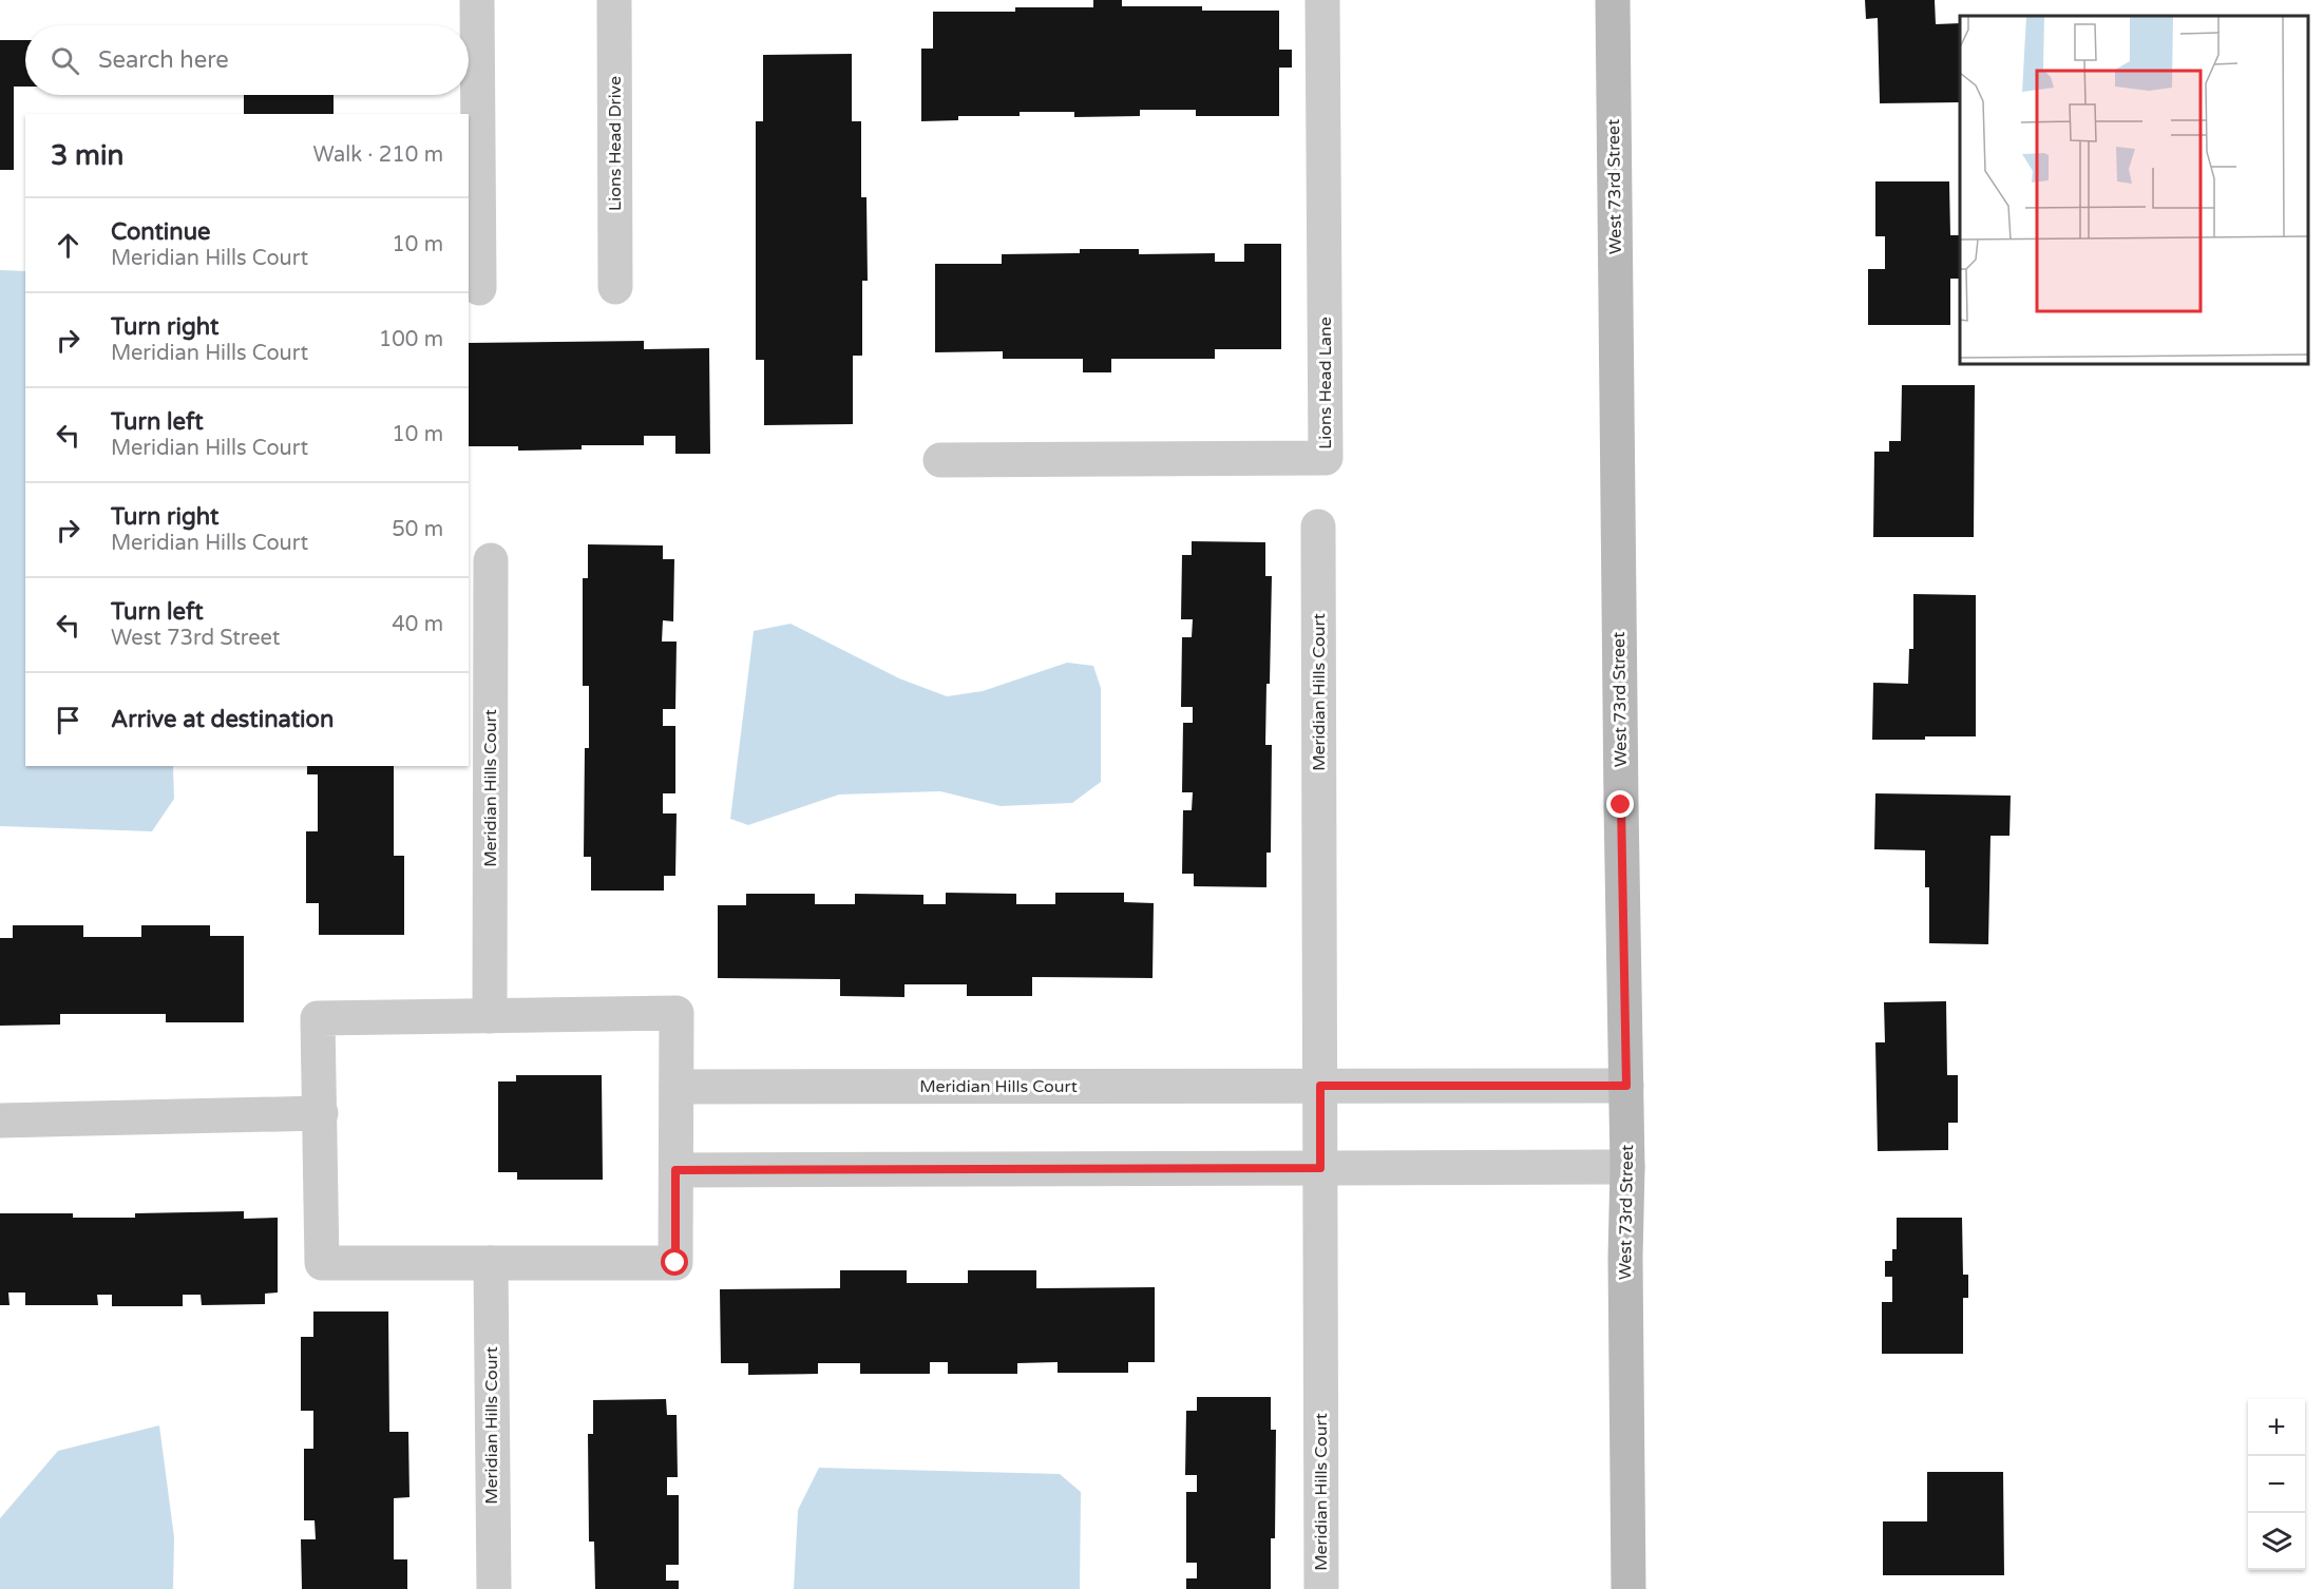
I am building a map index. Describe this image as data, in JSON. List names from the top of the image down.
{
  "streets": {
    "main road": ["West 73rd Street"],
    "street": ["Lions Head Drive", "Lions Head Lane", "Meridian Hills Court"]
  },
  "crossings": [
    ["West 73rd Street", "Meridian Hills Court"]
  ],
  "page": {
    "search": "Search here",
    "heading": ["3 min", "Walk · 210 m"],
    "list": [
      ["Continue", "Meridian Hills Court", "10 m"],
      ["Turn right", "Meridian Hills Court", "100 m"],
      ["Turn left", "Meridian Hills Court", "10 m"],
      ["Turn right", "Meridian Hills Court", "50 m"],
      ["Turn left", "West 73rd Street", "40 m"],
      "Arrive at destination"
    ],
    "map_buttons": ["+", "−"]
  }
}
